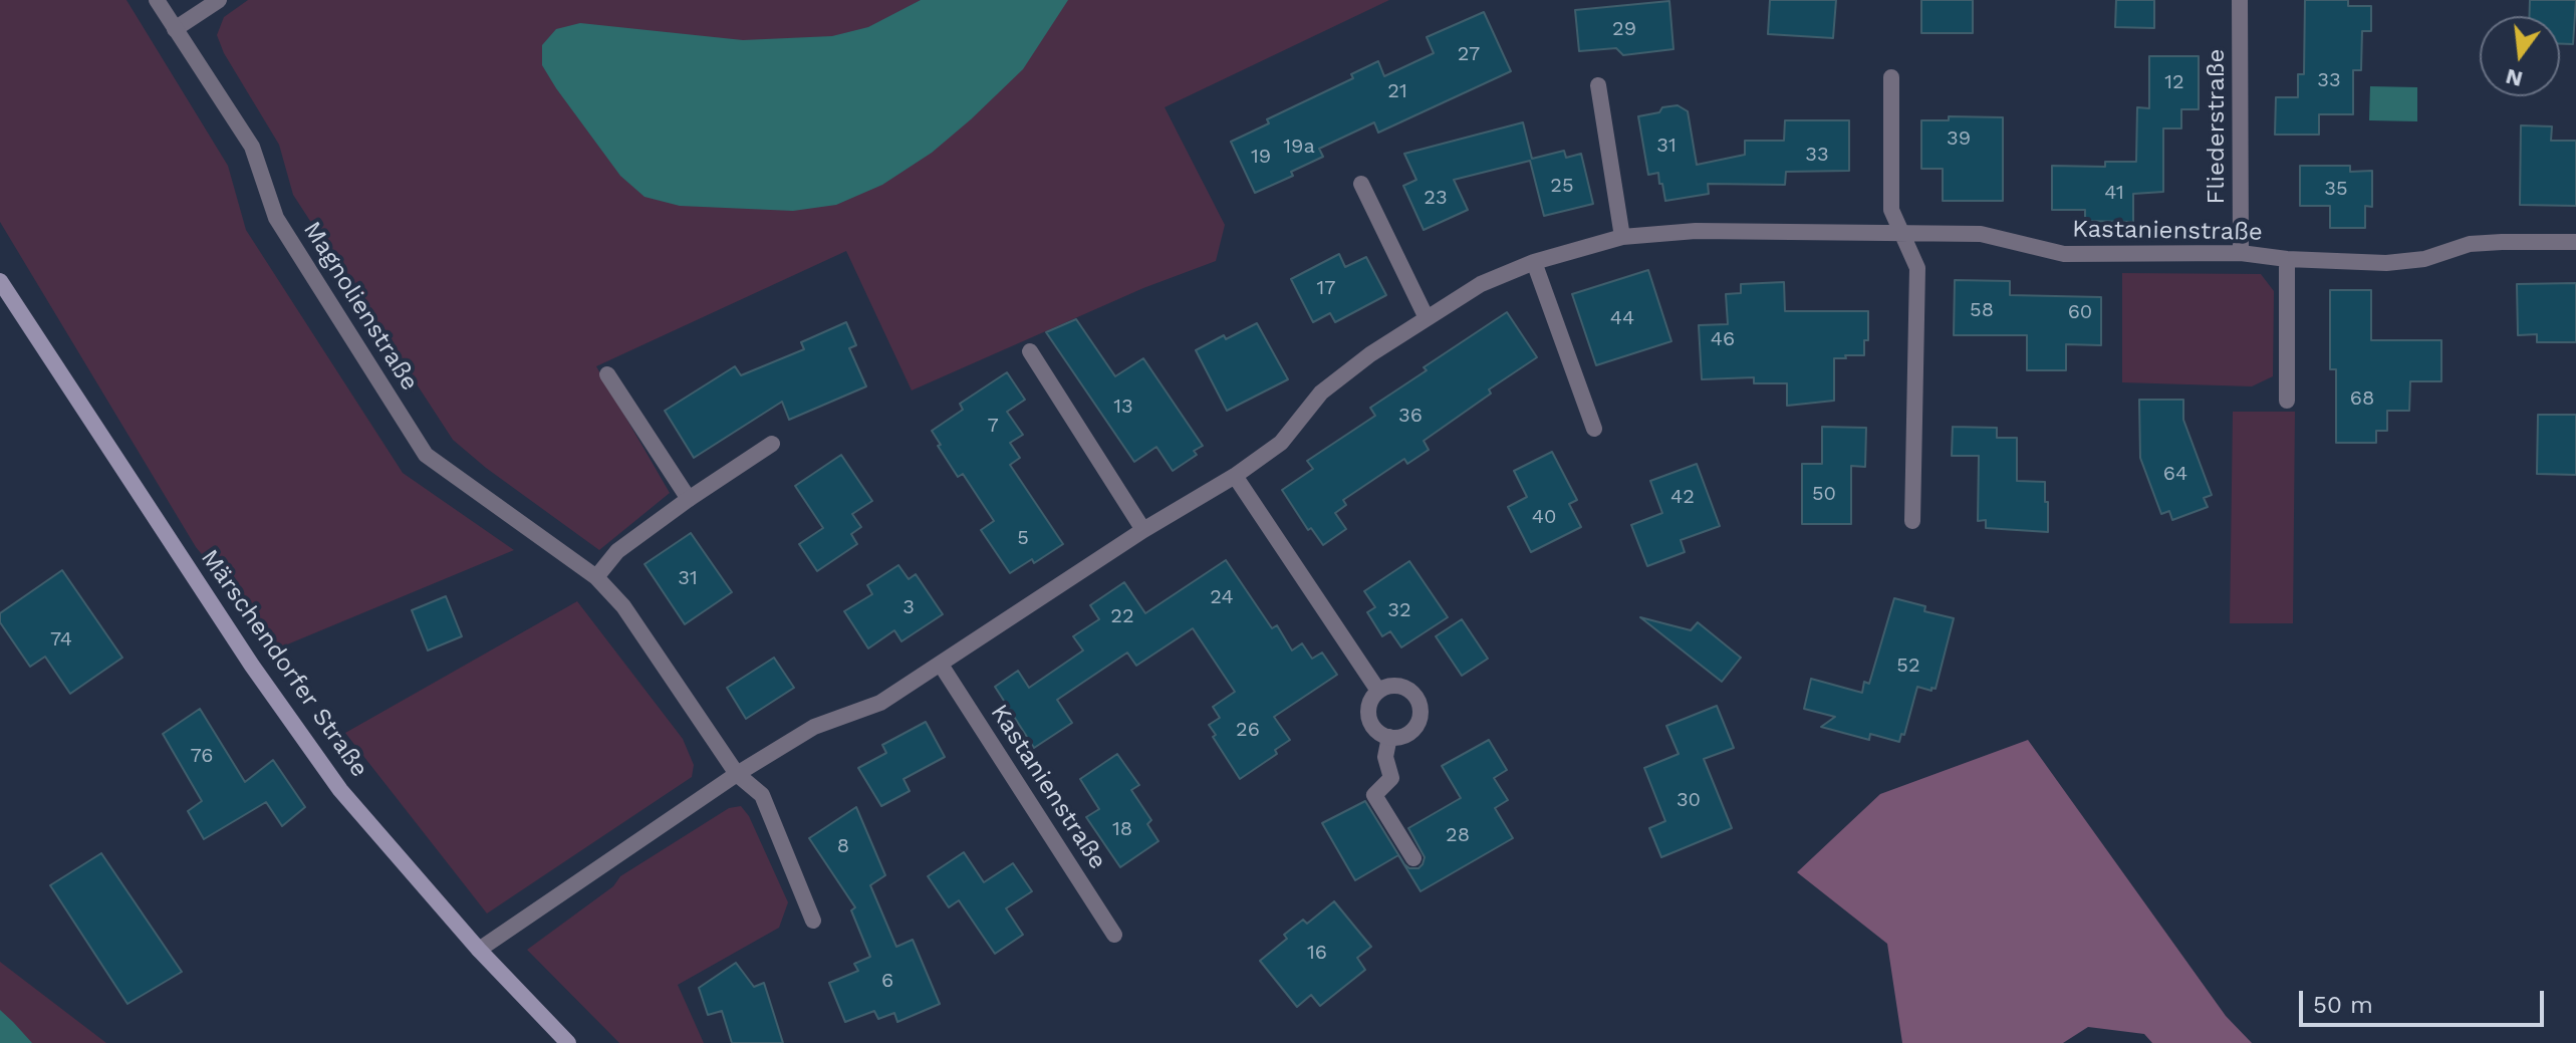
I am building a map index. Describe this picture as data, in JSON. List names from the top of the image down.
{
  "streets": {
    "street": [
      "Fliederstraße",
      "Kastanienstraße",
      "Magnolienstraße",
      "Märschendorfer Straße"
    ]
  },
  "crossings": [
    ["Fliederstraße", "Kastanienstraße"],
    ["Kastanienstraße", "Magnolienstraße"],
    ["Kastanienstraße", "Märschendorfer Straße"]
  ],
  "house_numbers": [
    "29",
    "27",
    "33",
    "12",
    "21",
    "39",
    "31",
    "19a",
    "33",
    "19",
    "25",
    "35",
    "41",
    "23",
    "17",
    "58",
    "60",
    "44",
    "46",
    "68",
    "13",
    "36",
    "7",
    "64",
    "50",
    "42",
    "40",
    "5",
    "31",
    "24",
    "3",
    "32",
    "22",
    "74",
    "52",
    "26",
    "76",
    "30",
    "18",
    "28",
    "8",
    "16",
    "6"
  ],
  "scale_bar": "50 m",
  "north": "bottom"
}
